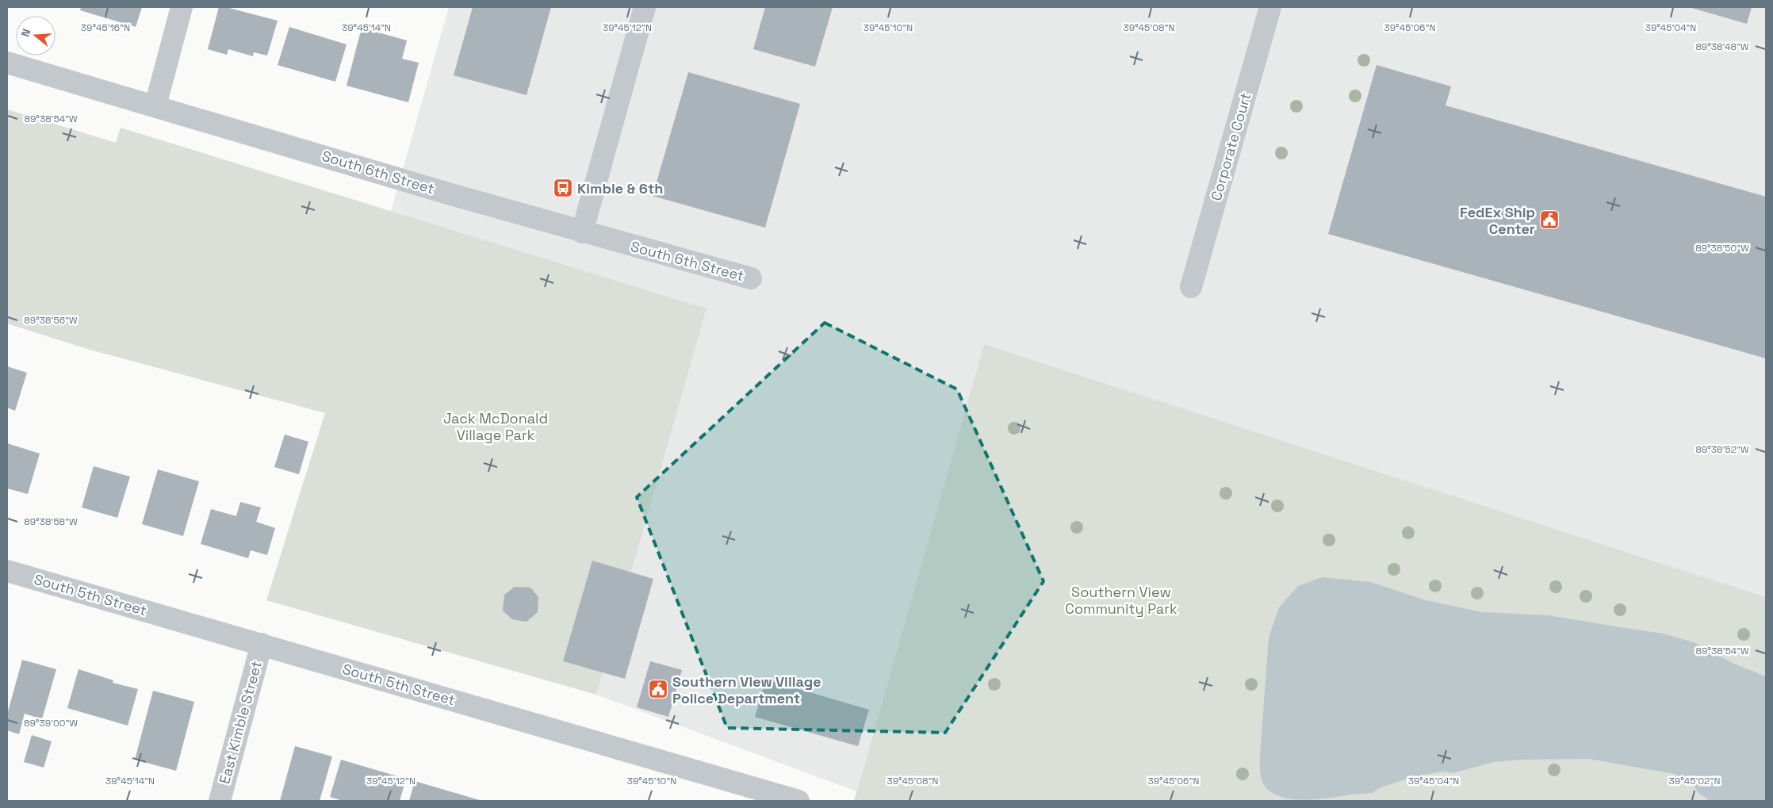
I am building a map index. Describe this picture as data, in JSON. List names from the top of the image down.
{
  "streets": {
    "street": [
      "Corporate Court",
      "South 6th Street",
      "South 5th Street",
      "East Kimble Street"
    ]
  },
  "crossings": [
    ["South 5th Street", "East Kimble Street"]
  ],
  "parks": ["Jack McDonald Village Park", "Southern View Community Park"],
  "places": {
    "bus stop": ["Kimble & 6th"],
    "public building": ["FedEx Ship Center", "Southern View Village Police Department"]
  },
  "north": "left",
  "coordinates": [
    "39°45'16\"N",
    "39°45'14\"N",
    "39°45'12\"N",
    "39°45'10\"N",
    "39°45'08\"N",
    "39°45'06\"N",
    "39°45'04\"N",
    "89°38'48\"W",
    "89°38'54\"W",
    "89°38'50\"W",
    "89°38'56\"W",
    "89°38'52\"W",
    "89°38'58\"W",
    "89°39'00\"W",
    "39°45'02\"N"
  ]
}
